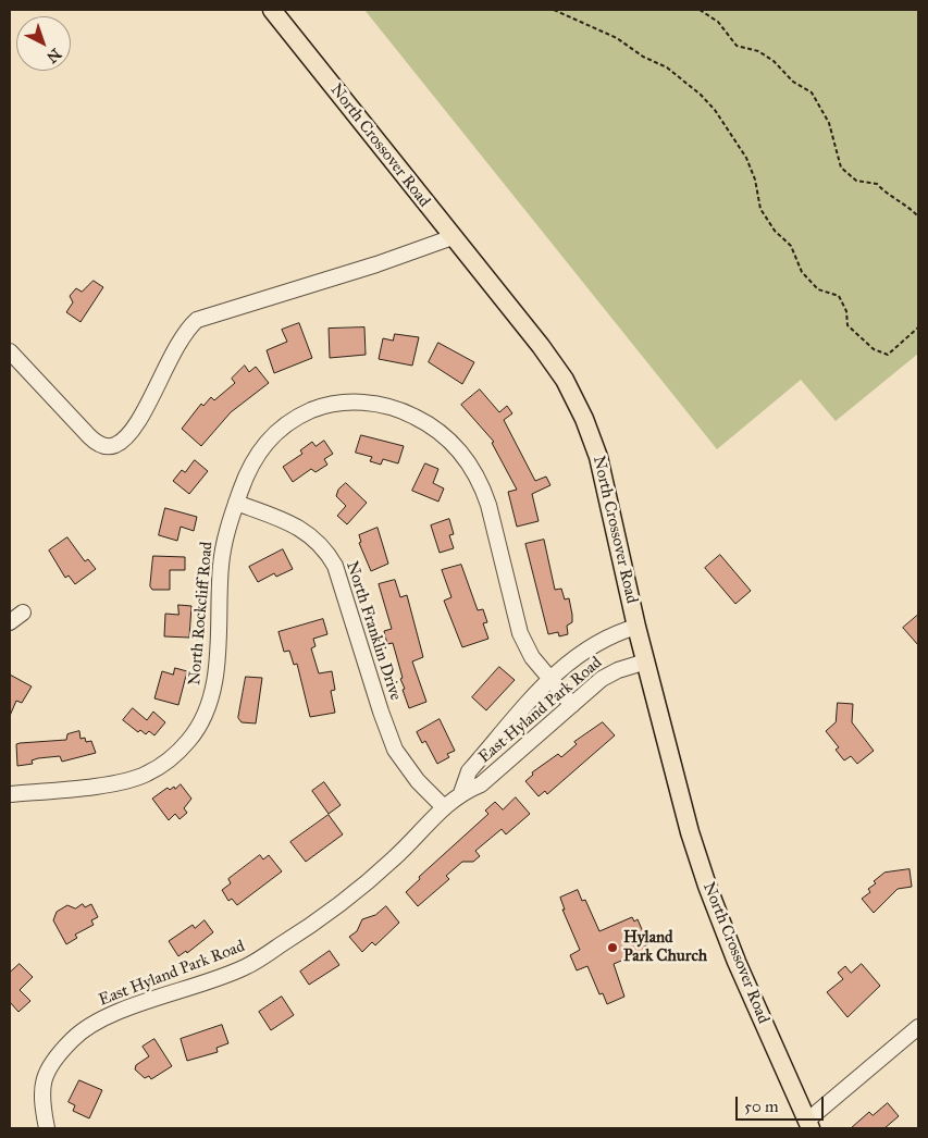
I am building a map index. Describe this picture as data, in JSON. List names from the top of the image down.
{
  "streets": {
    "main road": ["North Crossover Road"],
    "street": ["North Rockcliff Road", "North Franklin Drive", "East Hyland Park Road"]
  },
  "crossings": [
    ["North Crossover Road", "East Hyland Park Road"],
    ["North Rockcliff Road", "North Franklin Drive"],
    ["North Rockcliff Road", "East Hyland Park Road"],
    ["North Franklin Drive", "East Hyland Park Road"]
  ],
  "places": ["Hyland Park Church"],
  "scale_bar": "50 m",
  "north": "bottom right"
}
